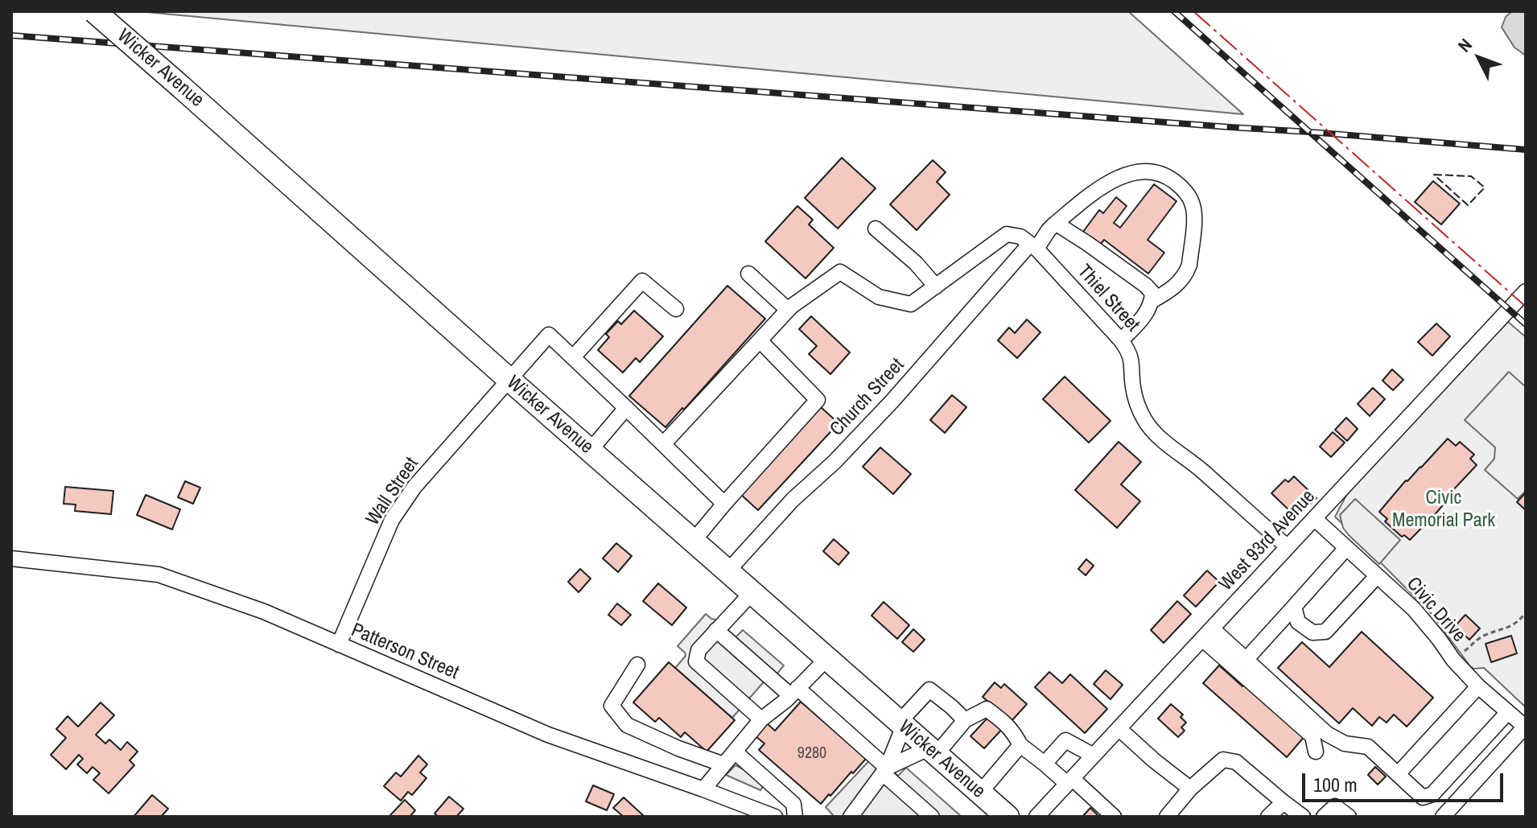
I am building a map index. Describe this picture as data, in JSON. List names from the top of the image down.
{
  "streets": {
    "highway": ["Wicker Avenue"],
    "street": [
      "Thiel Street",
      "Church Street",
      "Wall Street",
      "West 93rd Avenue",
      "Civic Drive",
      "Patterson Street"
    ]
  },
  "crossings": [
    ["Wicker Avenue", "Church Street"],
    ["Wicker Avenue", "Wall Street"],
    ["Thiel Street", "Church Street"],
    ["Thiel Street", "West 93rd Avenue"],
    ["Wall Street", "Patterson Street"],
    ["West 93rd Avenue", "Civic Drive"]
  ],
  "parks": ["Civic Memorial Park"],
  "house_numbers": ["9280"],
  "scale_bar": "100 m",
  "north": "top left"
}
